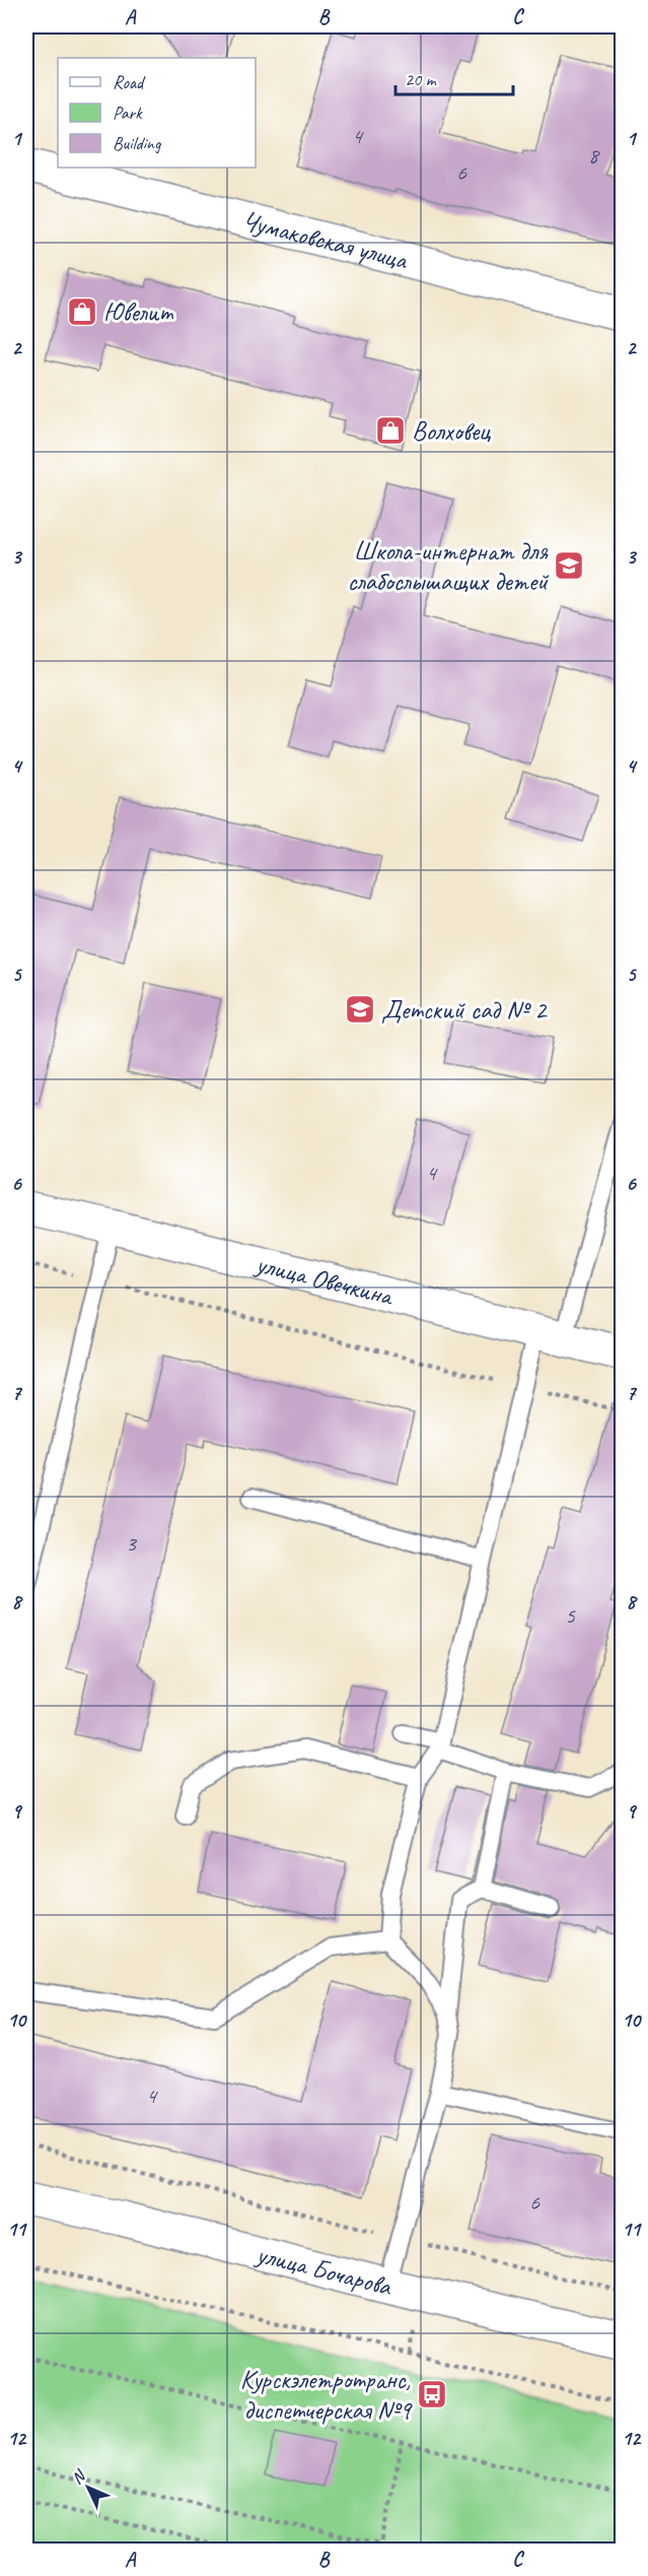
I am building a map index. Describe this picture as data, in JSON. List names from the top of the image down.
{
  "streets": {
    "street": ["Чумаковская улица", "улица Овечкина", "улица Бочарова"]
  },
  "places": {
    "shop": ["Ювелит", "Волховец"],
    "school or university": ["Школа-интернат для слабослышащих детей", "Детский сад № 2"],
    "bus stop": ["Курскэлетротранс, диспетчерская №9"]
  },
  "house_numbers": [
    "4",
    "8",
    "6",
    "4",
    "3",
    "5",
    "4",
    "6"
  ],
  "legend": ["Road", "Park", "Building"],
  "scale_bar": "20 m",
  "north": "top left",
  "grid": {
    "columns": ["A", "B", "C"],
    "rows": [
      "1",
      "2",
      "3",
      "4",
      "5",
      "6",
      "7",
      "8",
      "9",
      "10",
      "11",
      "12"
    ]
  }
}
